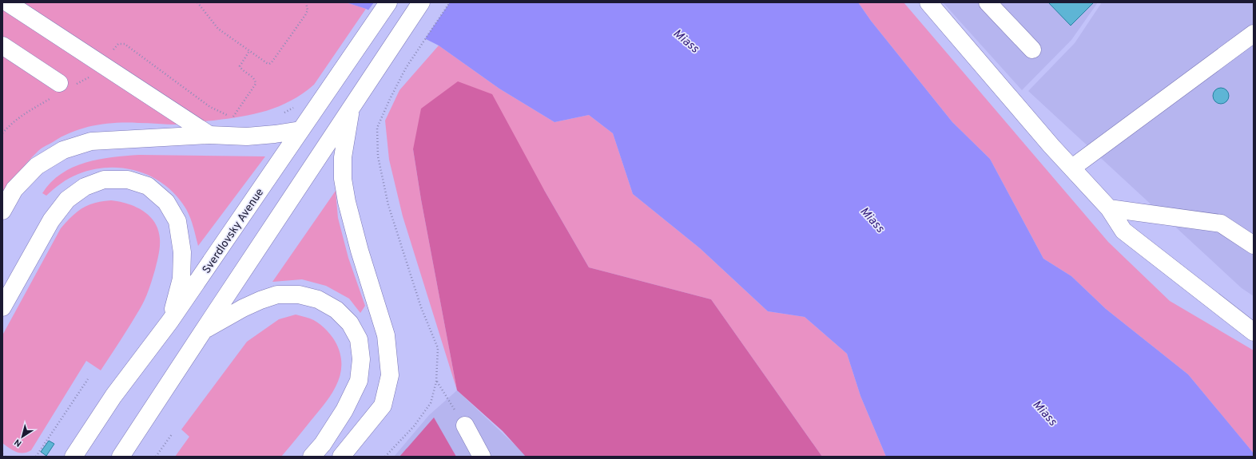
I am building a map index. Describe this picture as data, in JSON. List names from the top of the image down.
{
  "streets": {
    "main road": ["Sverdlovsky Avenue"]
  },
  "water": ["Miass"],
  "north": "bottom left"
}
